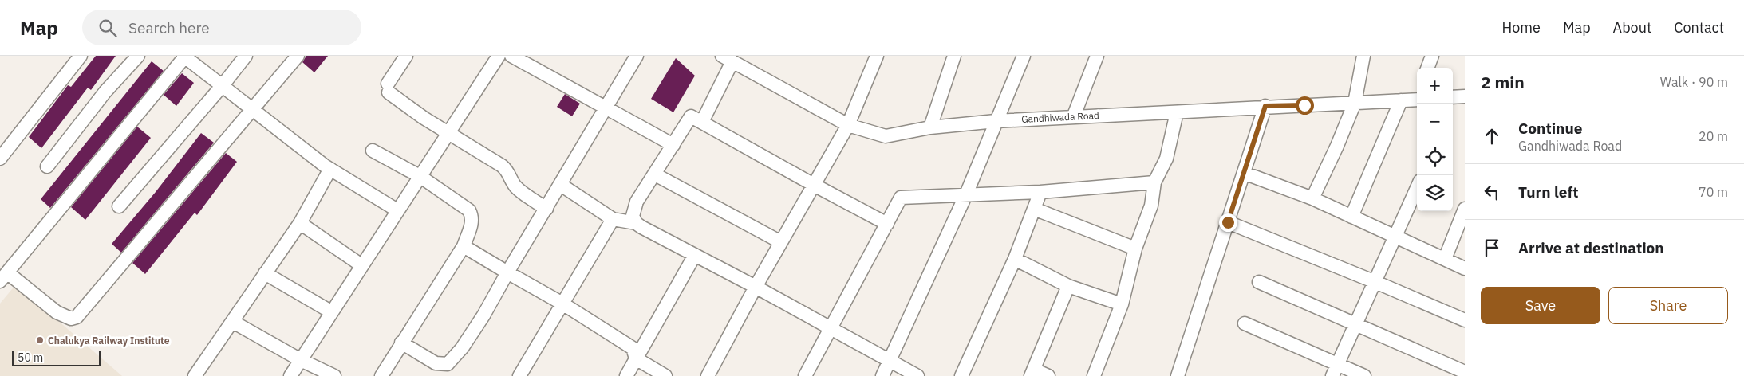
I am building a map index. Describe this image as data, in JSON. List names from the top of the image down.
{
  "streets": {
    "street": ["Gandhiwada Road"]
  },
  "places": ["Chalukya Railway Institute"],
  "scale_bar": "50 m",
  "page": {
    "header": "Map",
    "search": "Search here",
    "nav": [
      "Home",
      "Map",
      "About",
      "Contact"
    ],
    "heading": ["2 min", "Walk · 90 m"],
    "map_buttons": ["+", "−"],
    "list": [
      ["Continue", "Gandhiwada Road", "20 m"],
      ["Turn left", "70 m"],
      "Arrive at destination"
    ],
    "buttons": ["Save", "Share"],
    "scale": "50 m"
  }
}
